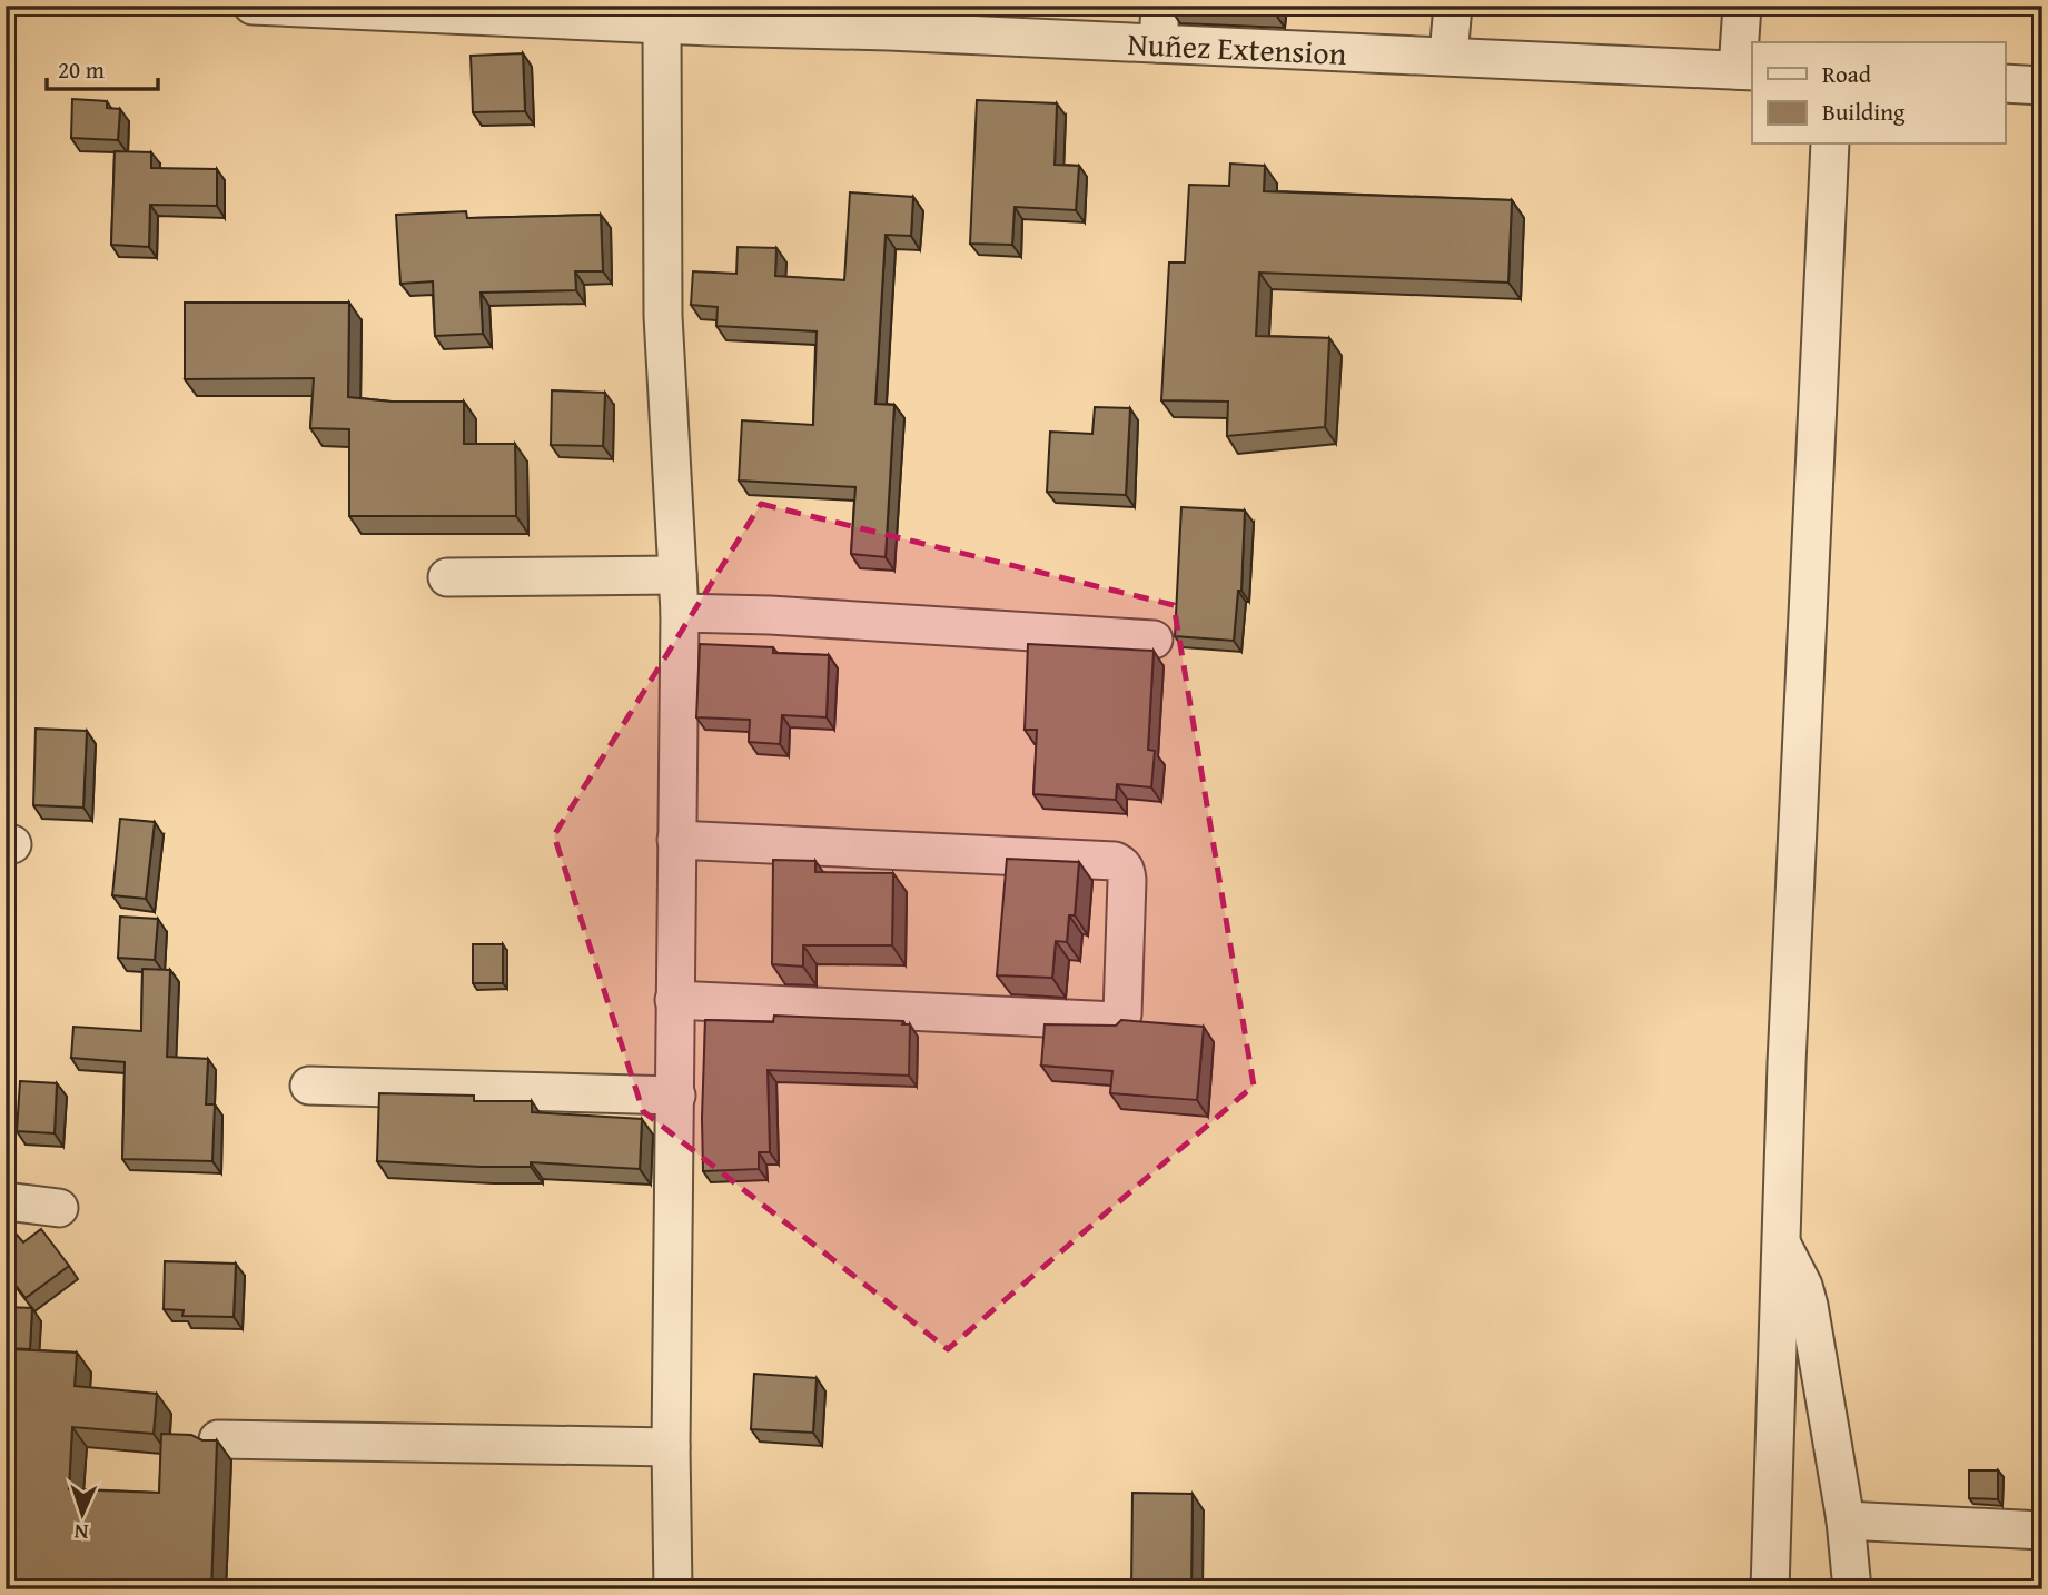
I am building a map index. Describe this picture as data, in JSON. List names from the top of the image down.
{
  "streets": {
    "street": ["Nuñez Extension"]
  },
  "legend": ["Road", "Building"],
  "scale_bar": "20 m",
  "north": "bottom"
}
